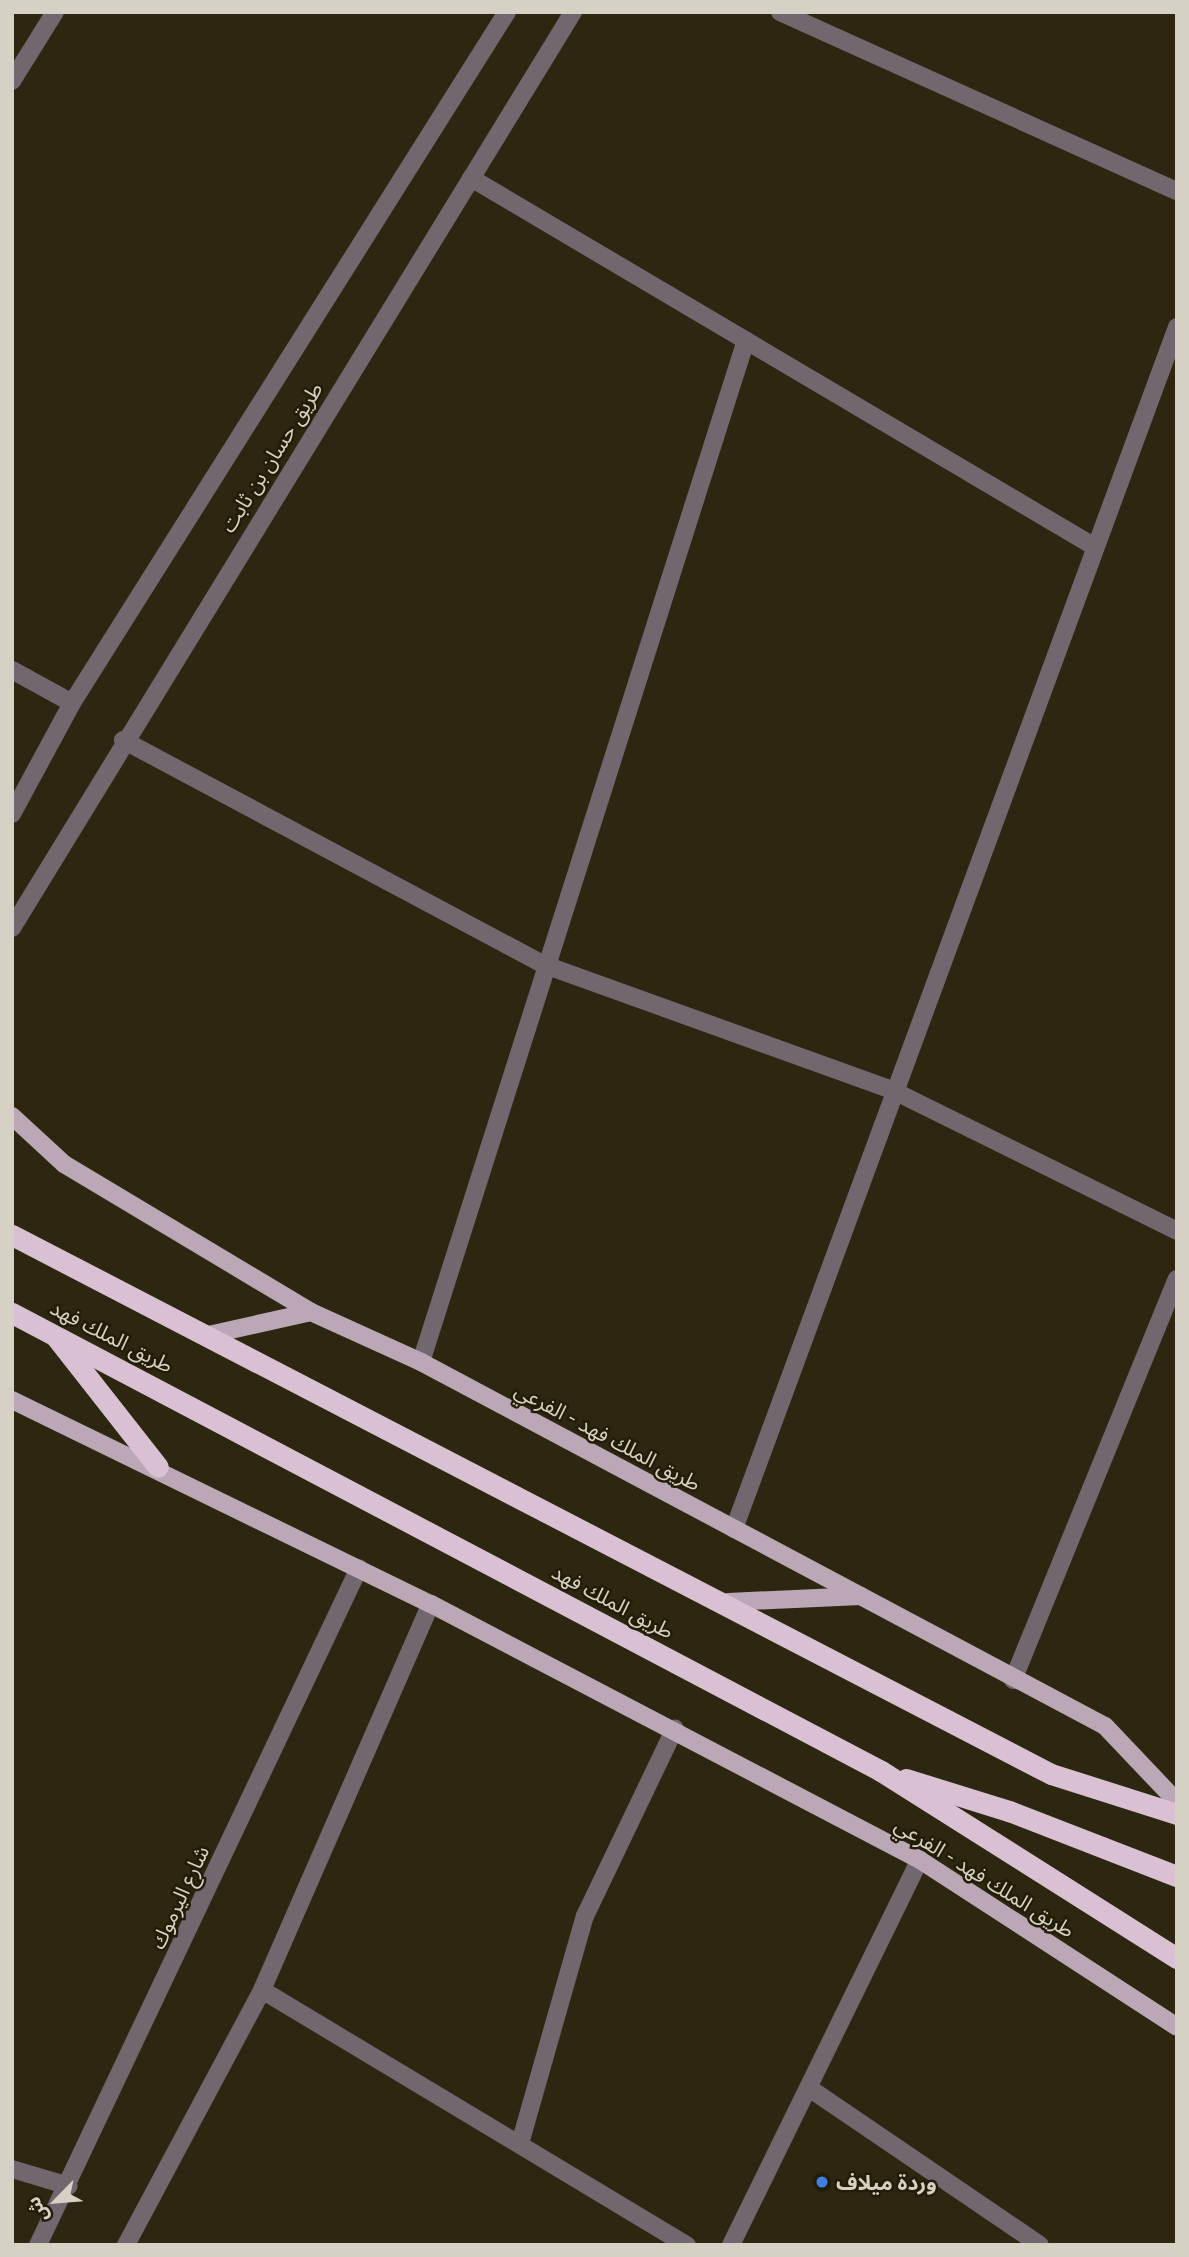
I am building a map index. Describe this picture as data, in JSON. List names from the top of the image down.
{
  "streets": {
    "highway": ["طريق الملك فهد"],
    "main road": ["طريق الملك فهد - الفرعي"],
    "street": ["طريق حسان بن ثابت", "شارع اليرموك"]
  },
  "crossings": [
    ["طريق الملك فهد - الفرعي", "شارع اليرموك"]
  ],
  "places": ["وردة ميلاف"],
  "north": "bottom left"
}
